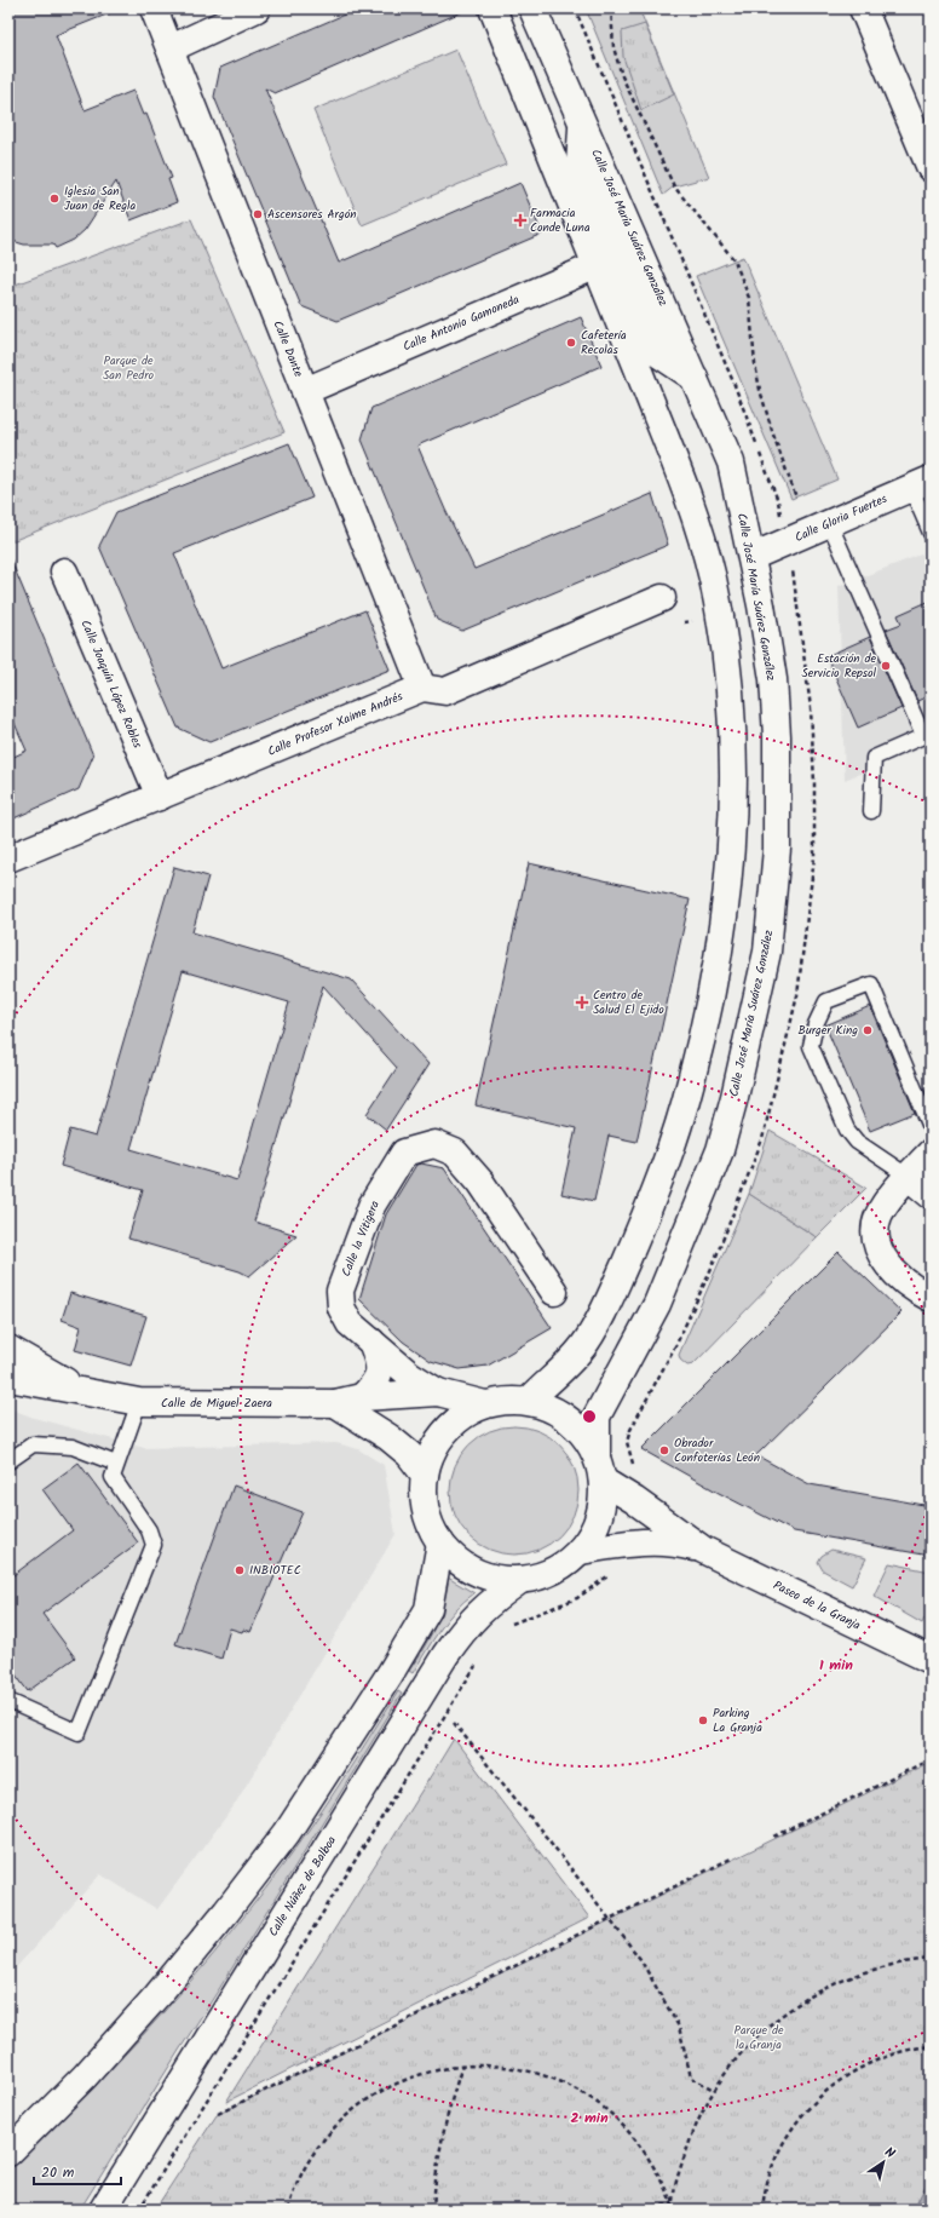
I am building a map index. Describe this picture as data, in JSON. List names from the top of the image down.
{
  "streets": {
    "main road": [
      "Calle José María Suárez González",
      "Calle Antonio Gamoneda",
      "Calle Dante",
      "Calle Gloria Fuertes",
      "Calle Joaquín López Robles",
      "Calle Profesor Xaime Andrés",
      "Calle la Vitigera",
      "Calle de Miguel Zaera",
      "Paseo de la Granja",
      "Calle Núñez de Balboa"
    ]
  },
  "crossings": [
    ["Calle José María Suárez González", "Calle Gloria Fuertes"],
    ["Calle Antonio Gamoneda", "Calle Dante"],
    ["Calle Dante", "Calle Profesor Xaime Andrés"],
    ["Calle Joaquín López Robles", "Calle Profesor Xaime Andrés"],
    ["Calle la Vitigera", "Calle de Miguel Zaera"]
  ],
  "parks": ["Parque de San Pedro", "Parque de la Granja"],
  "places": {
    "other": [
      "Iglesia San Juan de Regla",
      "Ascensores Argón",
      "Cafetería Recolas",
      "Estación de Servicio Repsol",
      "Burger King",
      "Obrador Confoterías León",
      "INBIOTEC",
      "Parking La Granja"
    ],
    "health": ["Farmacia Conde Luna", "Centro de Salud El Ejido"]
  },
  "scale_bar": "20 m",
  "north": "top right",
  "rings": ["1 min", "2 min"]
}
